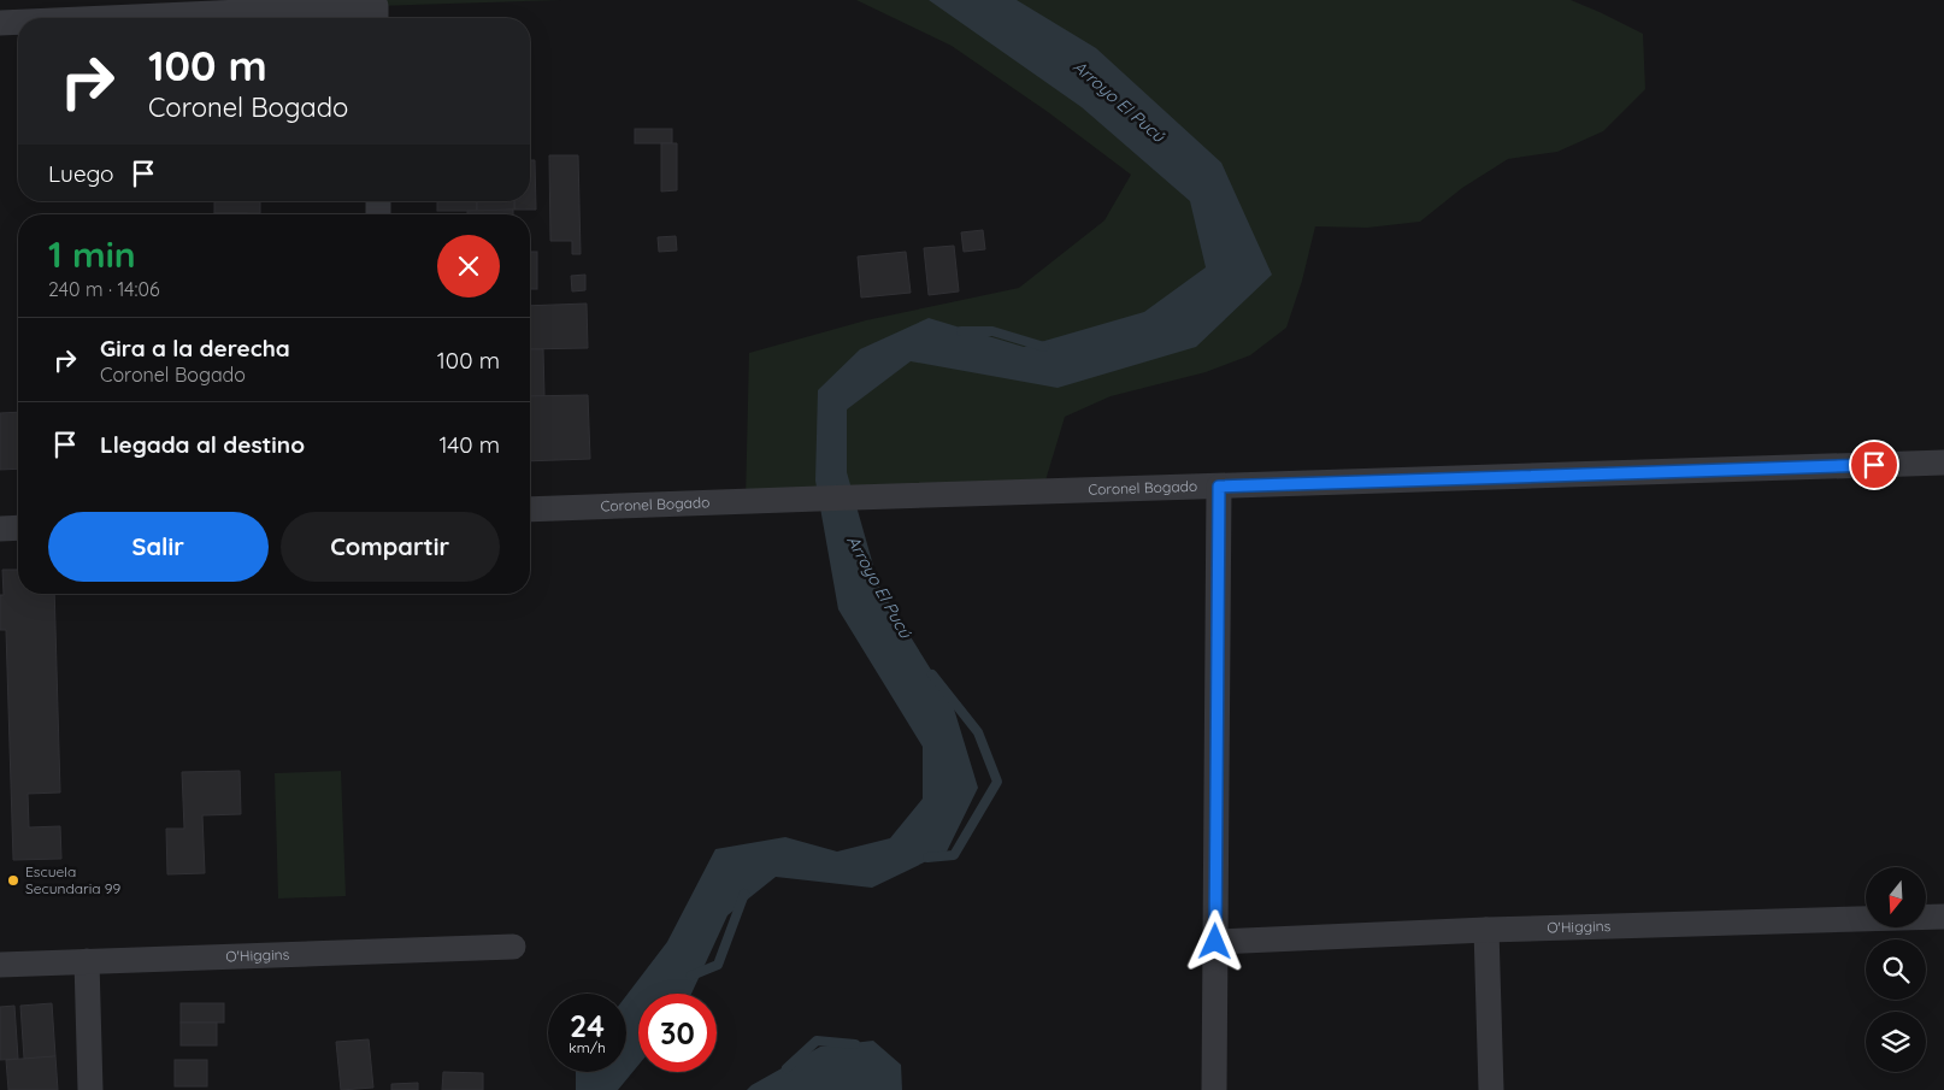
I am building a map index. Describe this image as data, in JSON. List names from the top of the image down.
{
  "streets": {
    "street": ["Coronel Bogado", "O'Higgins"]
  },
  "water": ["Arroyo El Pucú"],
  "places": ["Escuela Secundaria 99"],
  "north": "bottom",
  "page": {
    "turn": ["100 m", "Coronel Bogado"],
    "then": "Luego",
    "heading": ["1 min", "240 m · 14:06"],
    "list": [
      {
        "name": "Gira a la derecha",
        "note": "Coronel Bogado",
        "value": "100 m"
      },
      {
        "name": "Llegada al destino",
        "value": "140 m"
      }
    ],
    "buttons": ["Salir", "Compartir"],
    "speed": "24 km/h",
    "limit": "30"
  }
}
